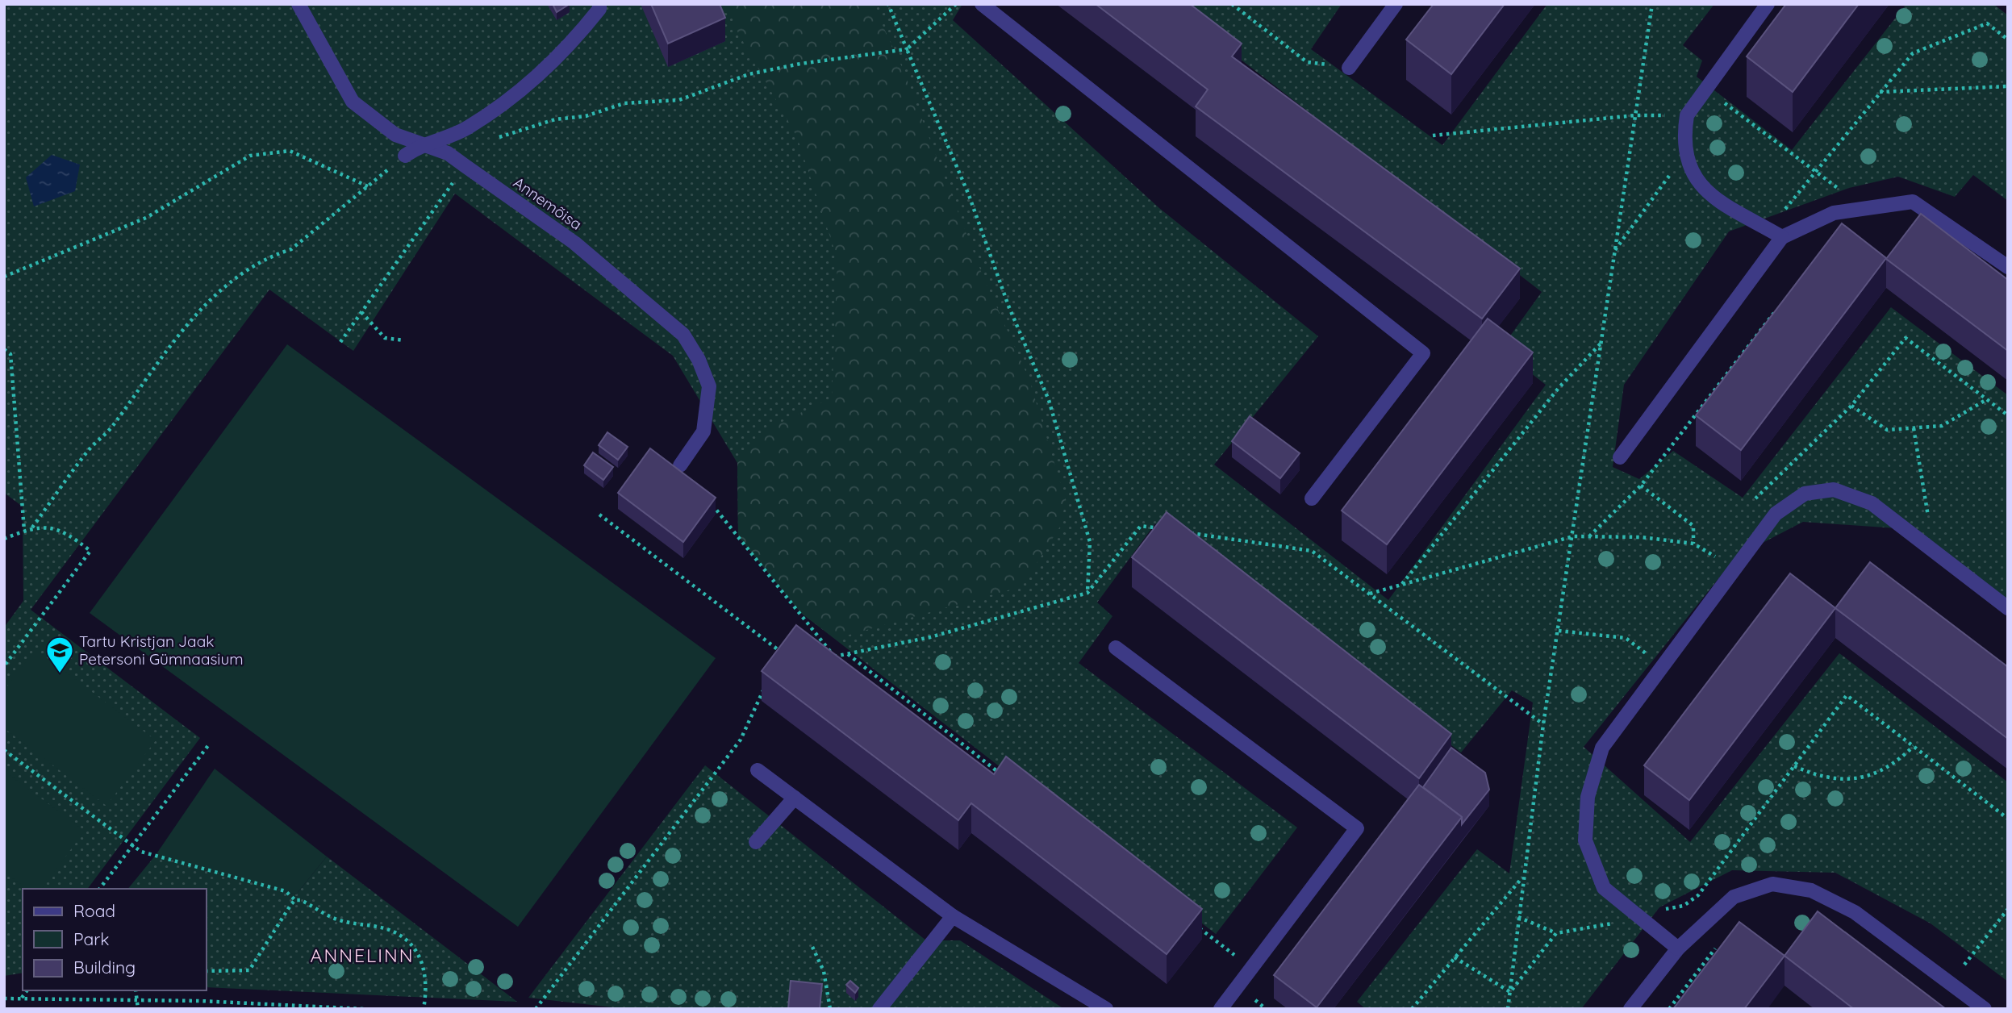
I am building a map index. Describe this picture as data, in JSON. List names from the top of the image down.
{
  "streets": {
    "street": ["Annemõisa"]
  },
  "districts": ["ANNELINN"],
  "places": {
    "school or university": ["Tartu Kristjan Jaak Petersoni Gümnaasium"]
  },
  "legend": ["Road", "Park", "Building"]
}
